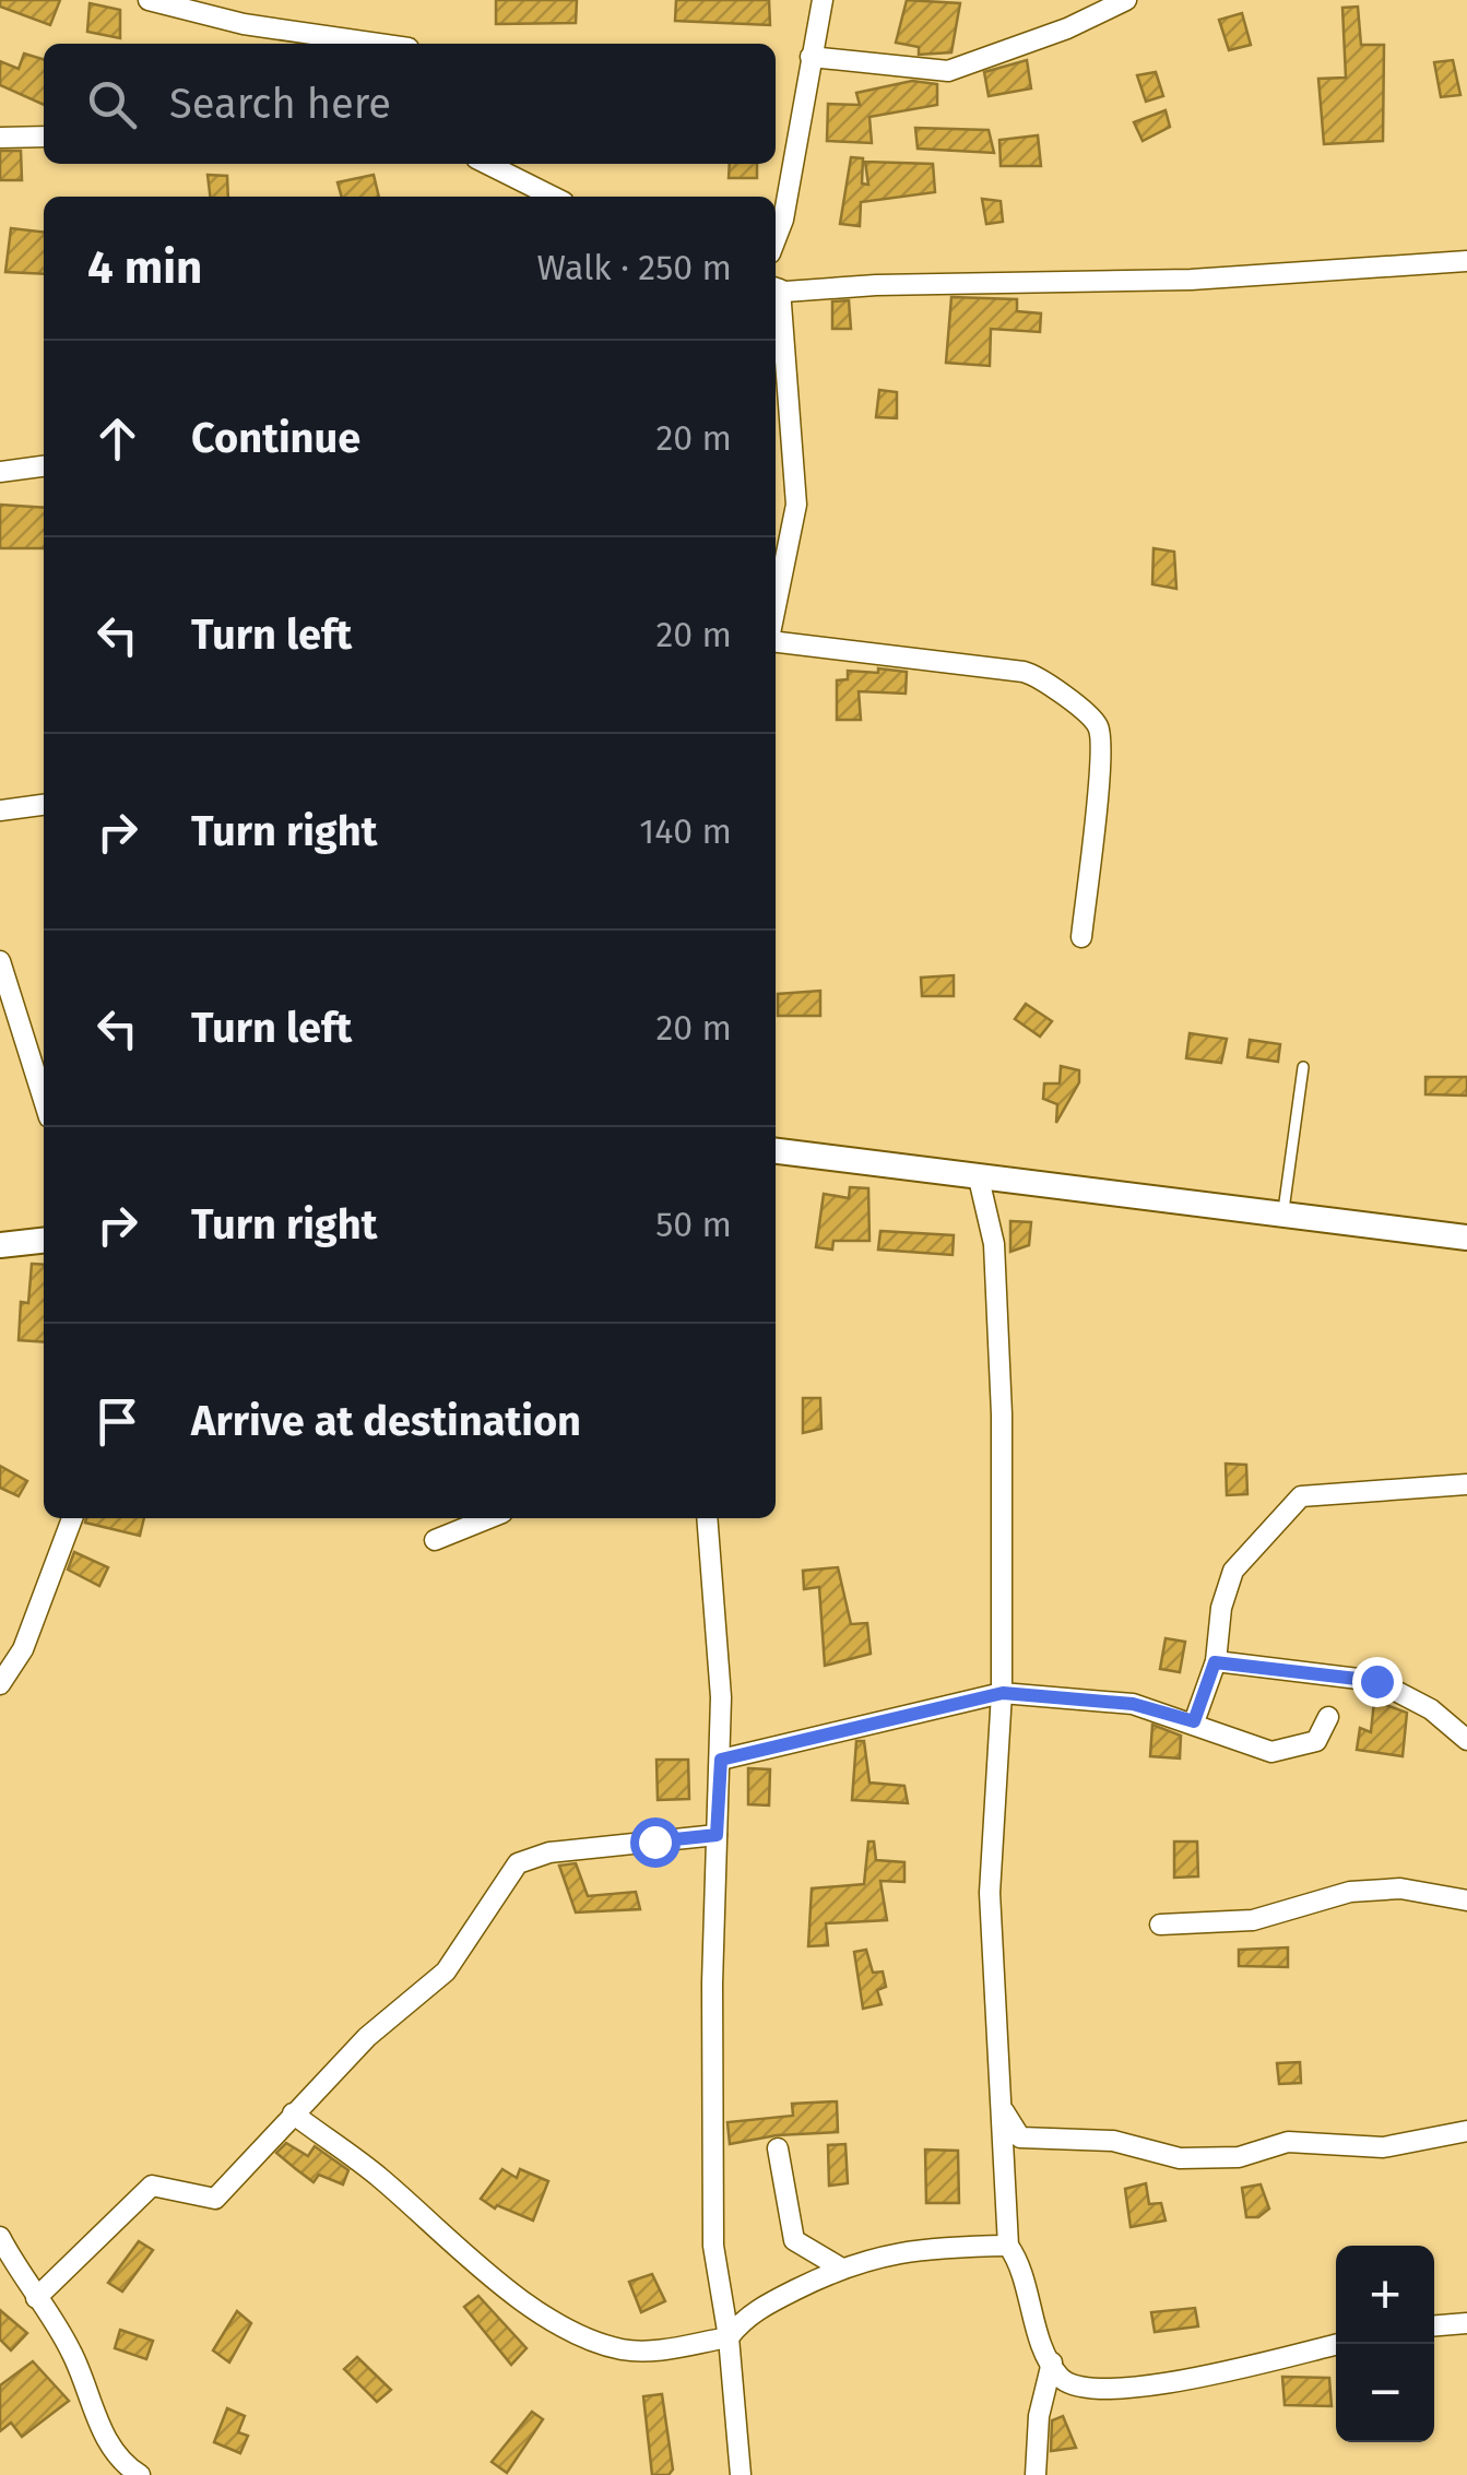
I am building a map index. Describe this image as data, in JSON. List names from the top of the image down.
{
  "page": {
    "search": "Search here",
    "heading": ["4 min", "Walk · 250 m"],
    "list": [
      ["Continue", "20 m"],
      ["Turn left", "20 m"],
      ["Turn right", "140 m"],
      ["Turn left", "20 m"],
      ["Turn right", "50 m"],
      "Arrive at destination"
    ],
    "map_buttons": ["+", "−"]
  }
}
